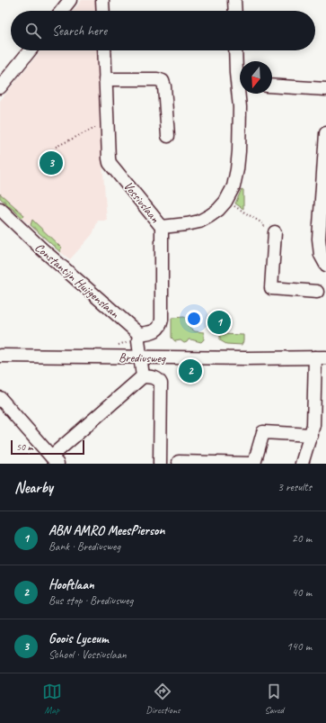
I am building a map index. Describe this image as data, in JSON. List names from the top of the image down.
{
  "streets": {
    "street": ["Vossiuslaan", "Constantijn Huijgenslaan", "Brediusweg"]
  },
  "crossings": [
    ["Vossiuslaan", "Constantijn Huijgenslaan"]
  ],
  "scale_bar": "50 m",
  "north": "bottom",
  "page": {
    "search": "Search here",
    "pins": ["3", "1", "2"],
    "scale": "50 m",
    "heading": ["Nearby", "3 results"],
    "list": [
      {
        "mark": "1",
        "name": "ABN AMRO MeesPierson",
        "note": "Bank · Brediusweg",
        "value": "20 m"
      },
      {
        "mark": "2",
        "name": "Hooftlaan",
        "note": "Bus stop · Brediusweg",
        "value": "40 m"
      },
      {
        "mark": "3",
        "name": "Goois Lyceum",
        "note": "School · Vossiuslaan",
        "value": "140 m"
      }
    ],
    "nav": ["Map", "Directions", "Saved"]
  }
}
